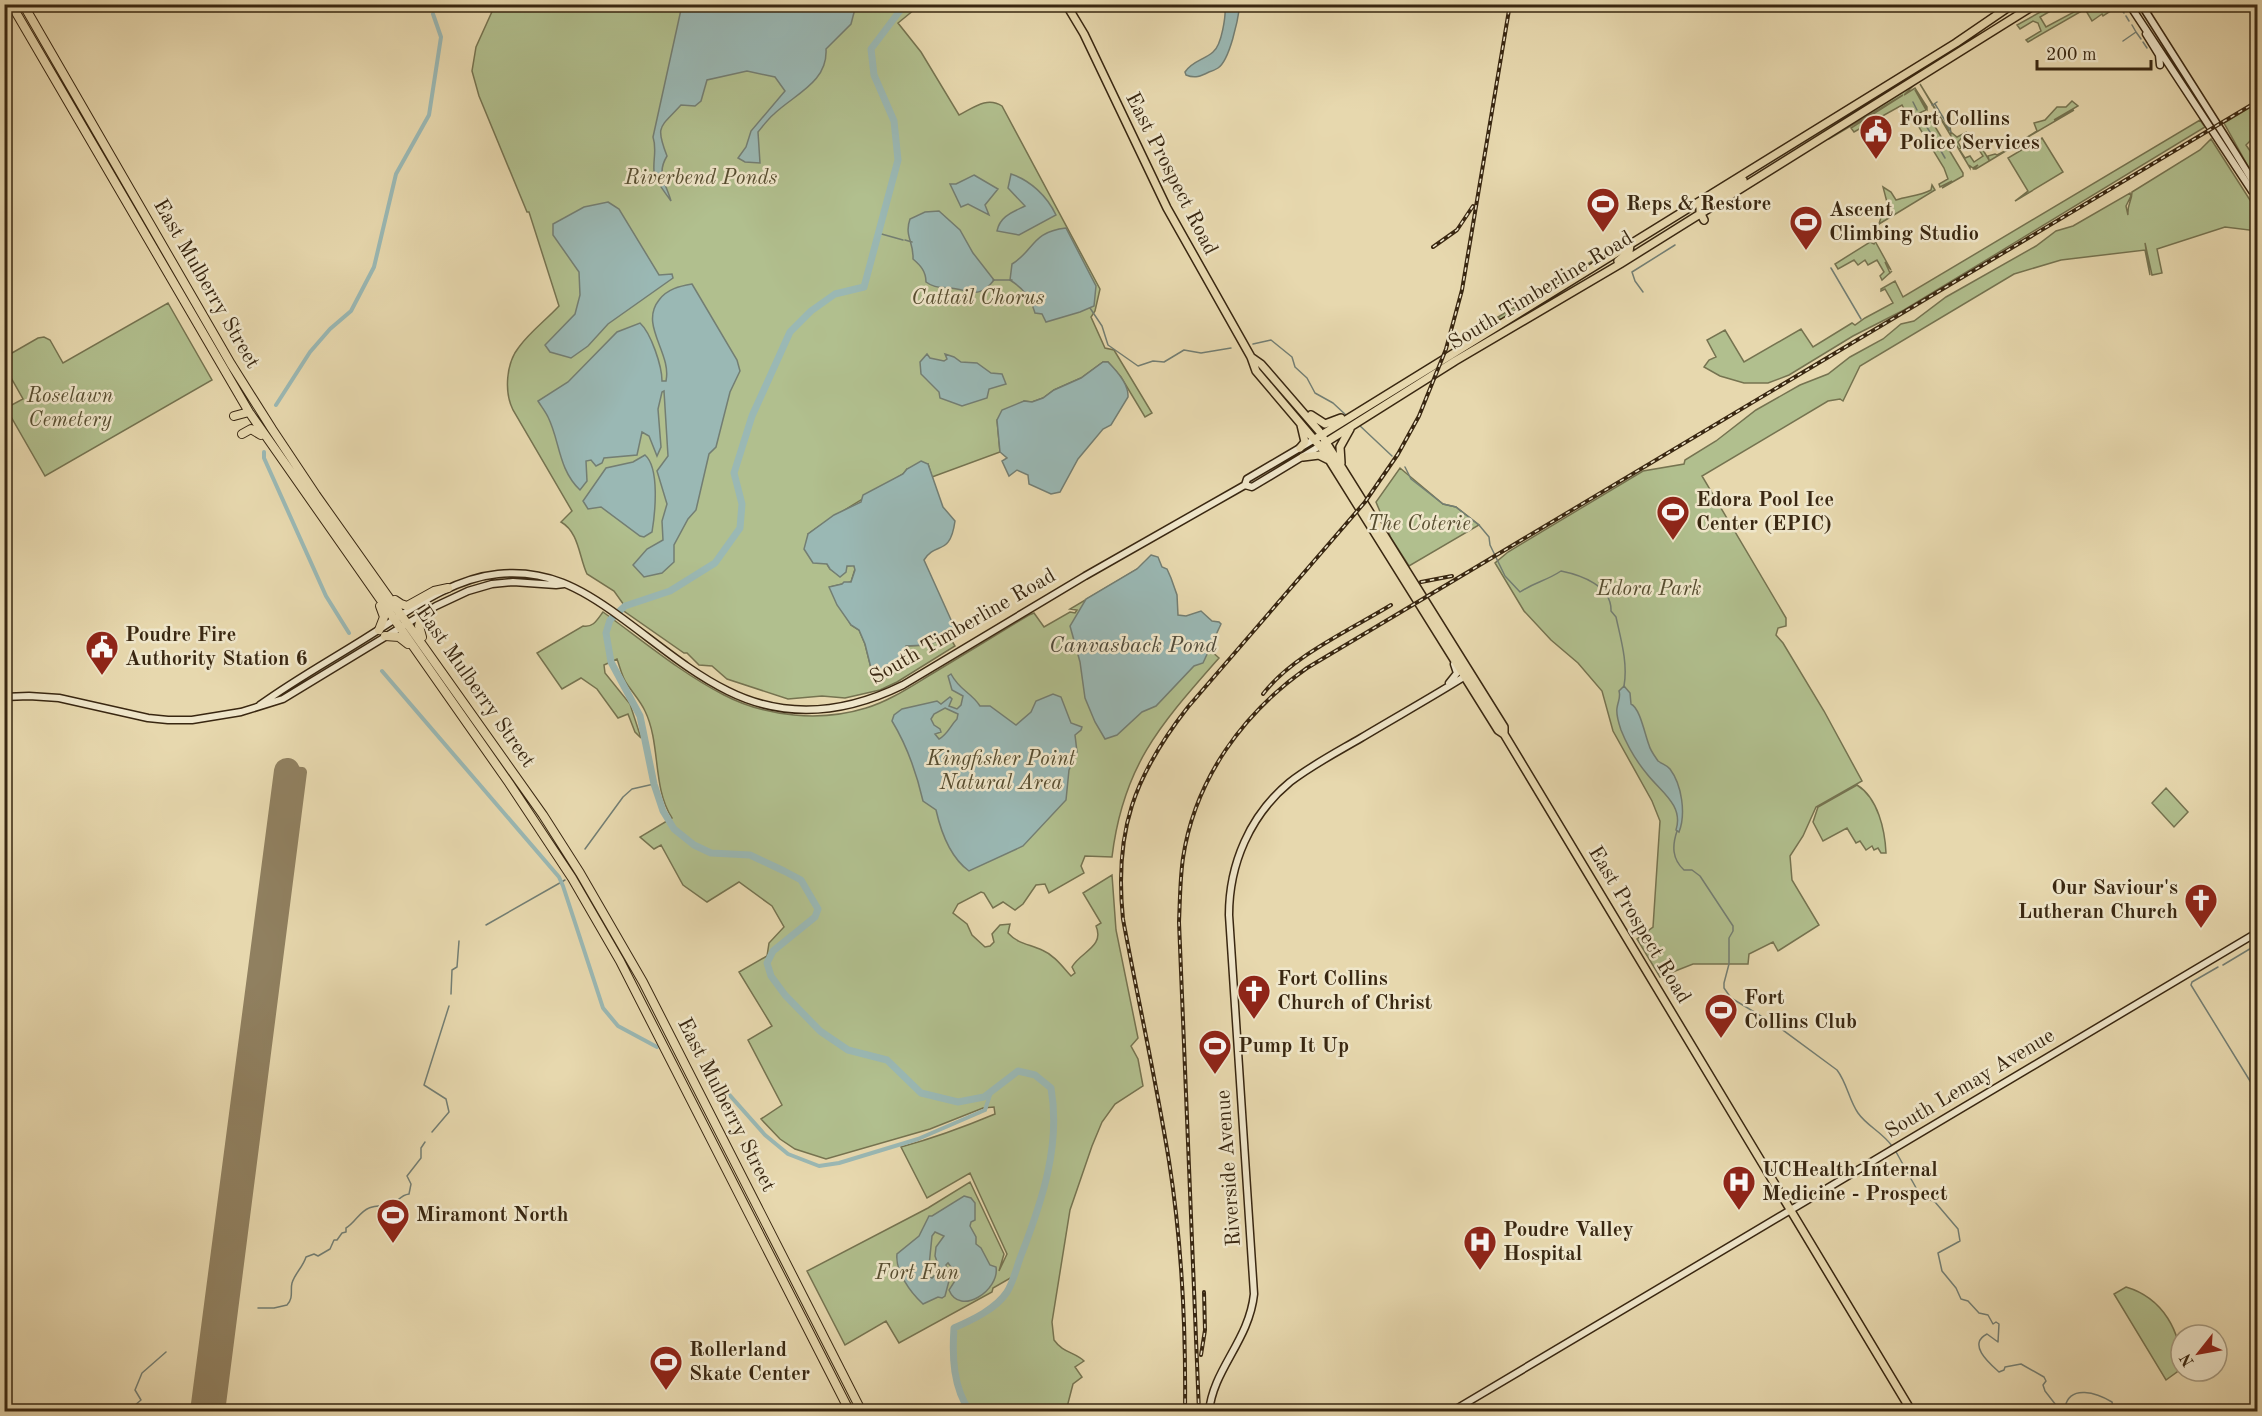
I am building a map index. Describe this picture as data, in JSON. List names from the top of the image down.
{
  "streets": {
    "highway": ["East Mulberry Street"],
    "main road": [
      "East Prospect Road",
      "South Timberline Road",
      "South Lemay Avenue",
      "Riverside Avenue"
    ]
  },
  "crossings": [
    ["East Prospect Road", "South Timberline Road"],
    ["East Prospect Road", "South Lemay Avenue"],
    ["East Prospect Road", "Riverside Avenue"],
    ["East Mulberry Street", "South Timberline Road"]
  ],
  "water": ["Canvasback Pond"],
  "parks": [
    "Riverbend Ponds",
    "Cattail Chorus",
    "Roselawn Cemetery",
    "The Coterie",
    "Edora Park",
    "Kingfisher Point Natural Area",
    "Fort Fun"
  ],
  "places": {
    "public building": ["Fort Collins Police Services", "Poudre Fire Authority Station 6"],
    "sports": [
      "Reps & Restore",
      "Ascent Climbing Studio",
      "Edora Pool Ice Center (EPIC)",
      "Fort Collins Club",
      "Pump It Up",
      "Miramont North",
      "Rollerland Skate Center"
    ],
    "church": ["Our Saviour's Lutheran Church", "Fort Collins Church of Christ"],
    "hospital": ["UCHealth Internal Medicine - Prospect", "Poudre Valley Hospital"]
  },
  "scale_bar": "200 m",
  "north": "bottom left"
}
